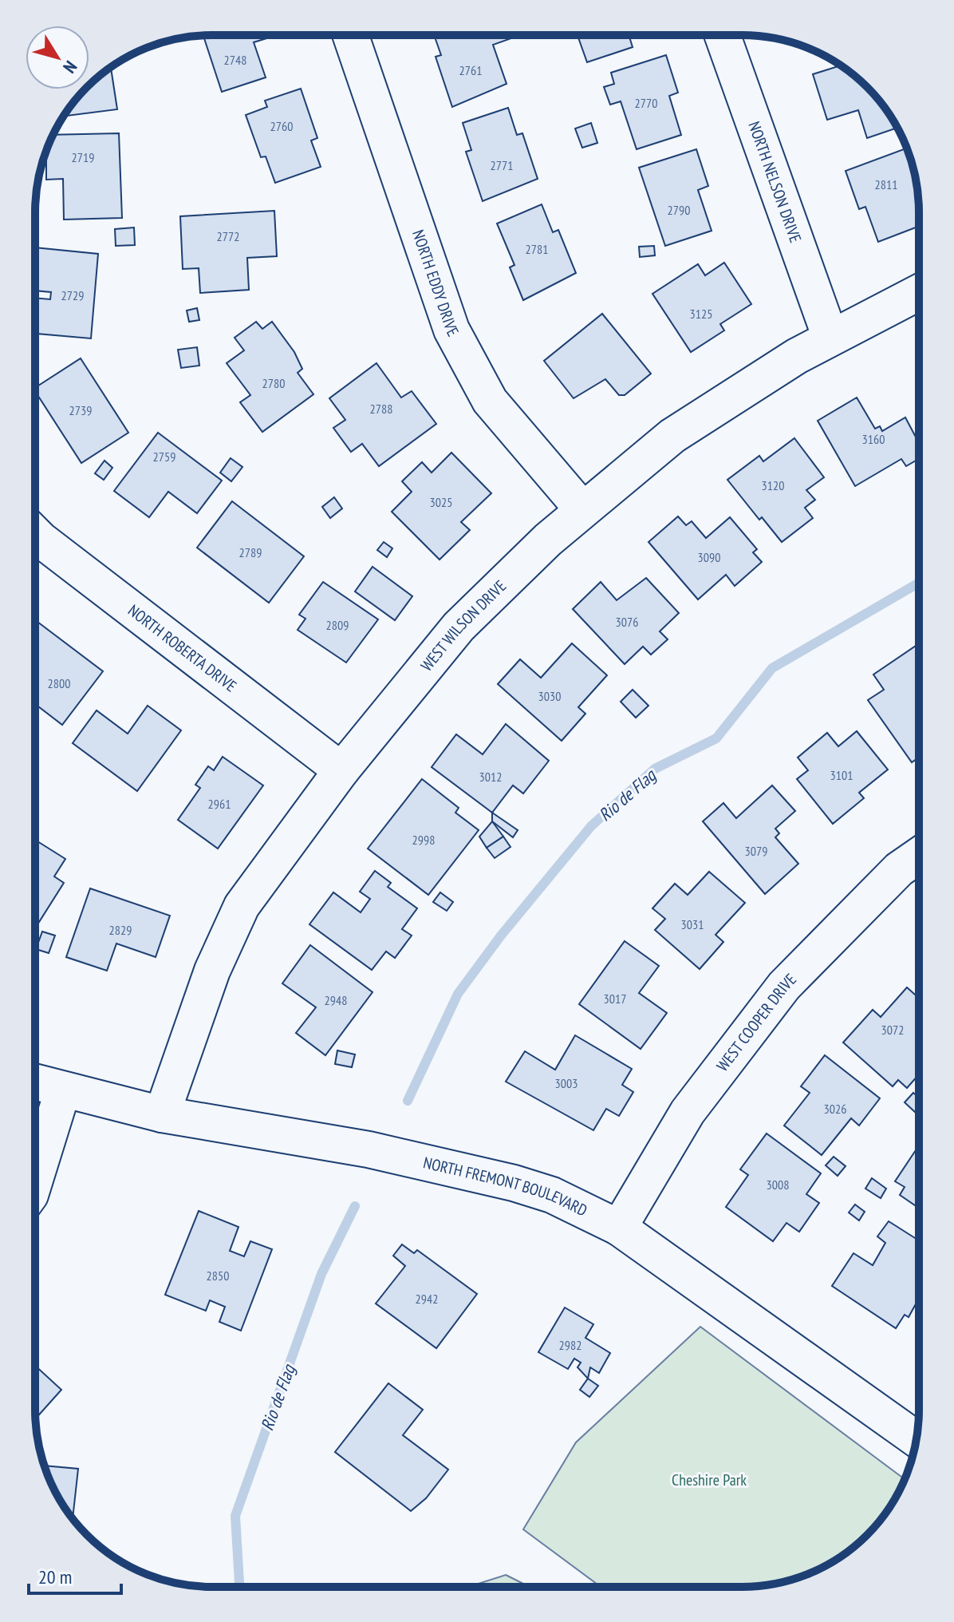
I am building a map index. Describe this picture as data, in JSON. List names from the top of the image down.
{
  "streets": {
    "street": [
      "NORTH NELSON DRIVE",
      "NORTH EDDY DRIVE",
      "WEST WILSON DRIVE",
      "NORTH ROBERTA DRIVE",
      "WEST COOPER DRIVE",
      "NORTH FREMONT BOULEVARD"
    ]
  },
  "crossings": [
    ["NORTH NELSON DRIVE", "WEST WILSON DRIVE"],
    ["NORTH EDDY DRIVE", "WEST WILSON DRIVE"],
    ["WEST WILSON DRIVE", "NORTH ROBERTA DRIVE"],
    ["WEST WILSON DRIVE", "NORTH FREMONT BOULEVARD"],
    ["WEST COOPER DRIVE", "NORTH FREMONT BOULEVARD"]
  ],
  "water": ["Rio de Flag"],
  "parks": ["Cheshire Park"],
  "house_numbers": [
    "2748",
    "2761",
    "2770",
    "2760",
    "2719",
    "2771",
    "2811",
    "2790",
    "2772",
    "2781",
    "2729",
    "3125",
    "2780",
    "2788",
    "2739",
    "3160",
    "2759",
    "3120",
    "3025",
    "2789",
    "3090",
    "3076",
    "2809",
    "2800",
    "3030",
    "3101",
    "3012",
    "2961",
    "2998",
    "3079",
    "3031",
    "2829",
    "3017",
    "2948",
    "3072",
    "3003",
    "3026",
    "3008",
    "2850",
    "2942",
    "2982"
  ],
  "scale_bar": "20 m",
  "north": "bottom right"
}
